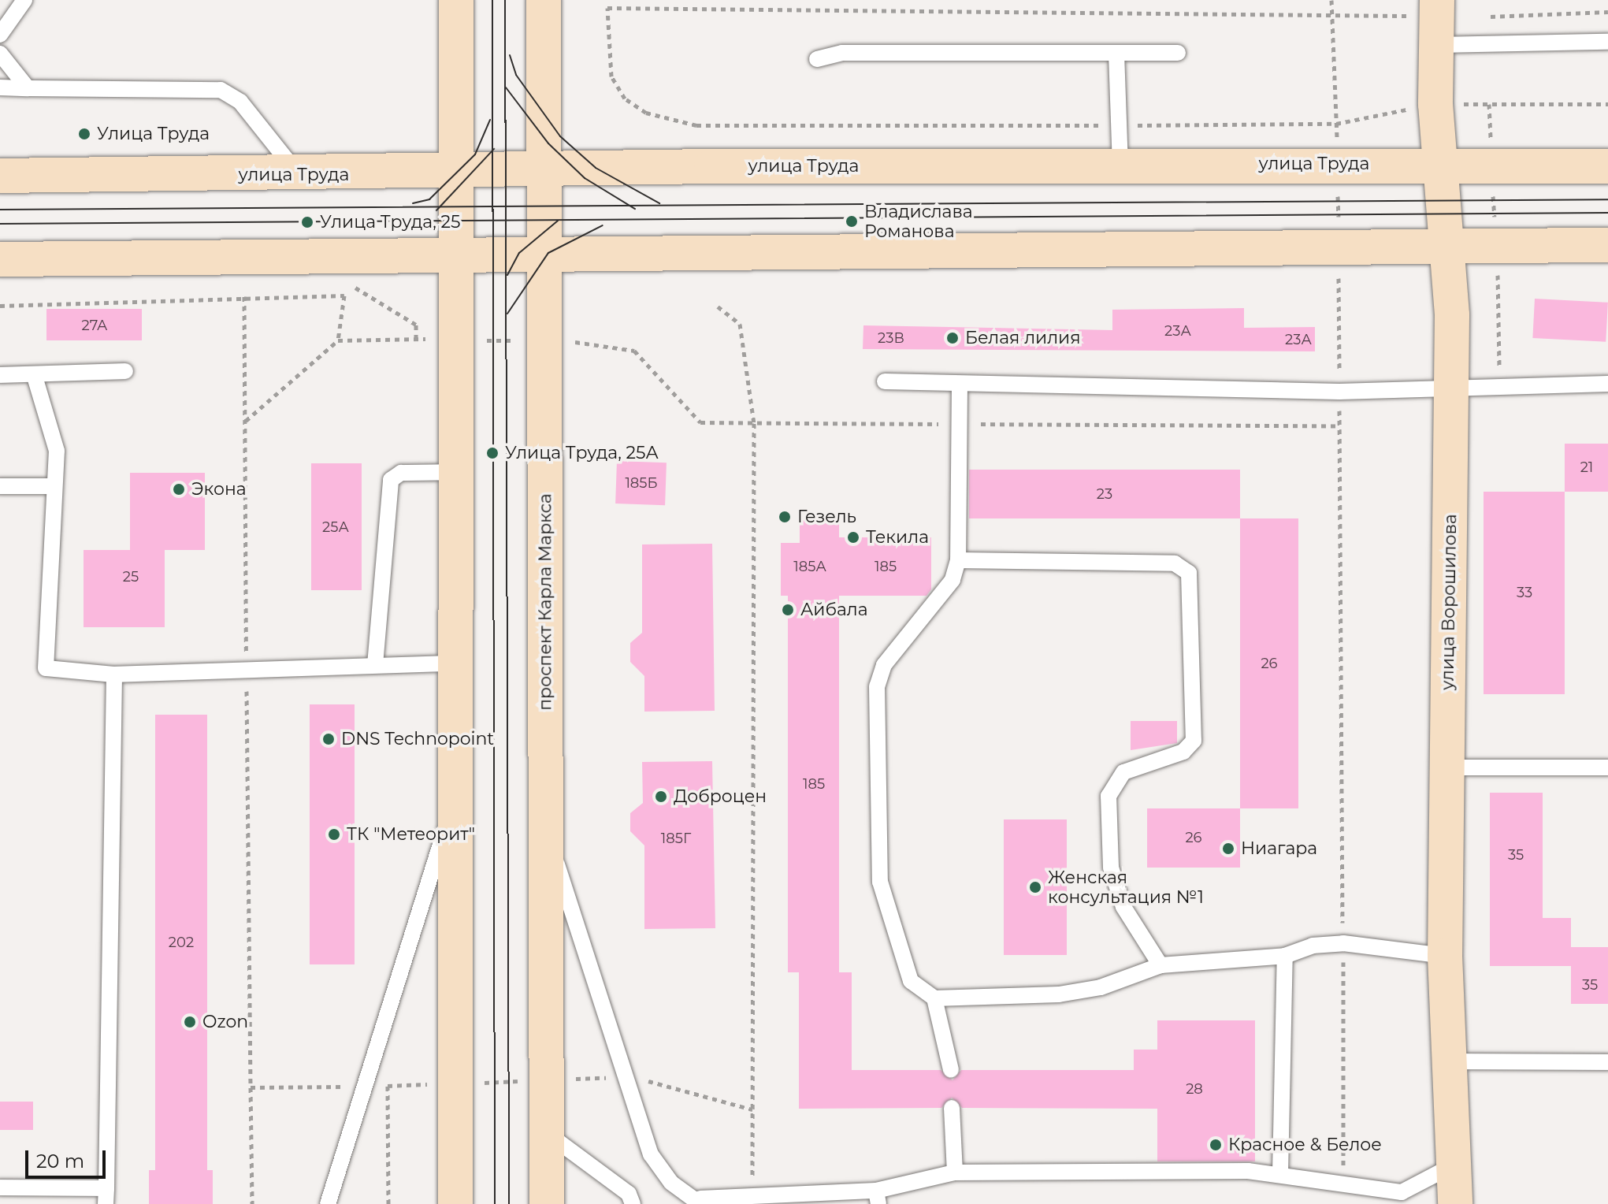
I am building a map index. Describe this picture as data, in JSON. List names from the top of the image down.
{
  "streets": {
    "main road": ["улица Труда", "проспект Карла Маркса", "улица Ворошилова"]
  },
  "crossings": [
    ["улица Труда", "проспект Карла Маркса"],
    ["улица Труда", "улица Ворошилова"]
  ],
  "places": [
    "Улица Труда",
    "Владислава Романова",
    "Улица Труда, 25",
    "Белая лилия",
    "Улица Труда, 25А",
    "Экона",
    "Гезель",
    "Текила",
    "Айбала",
    "DNS Technopoint",
    "Доброцен",
    "ТК \"Метеорит\"",
    "Ниагара",
    "Женская консультация №1",
    "Ozon",
    "Красное & Белое"
  ],
  "house_numbers": [
    "27А",
    "23А",
    "23В",
    "23А",
    "21",
    "185Б",
    "23",
    "25А",
    "185А",
    "185",
    "25",
    "33",
    "26",
    "185",
    "26",
    "185Г",
    "35",
    "202",
    "35",
    "28"
  ],
  "scale_bar": "20 m"
}
